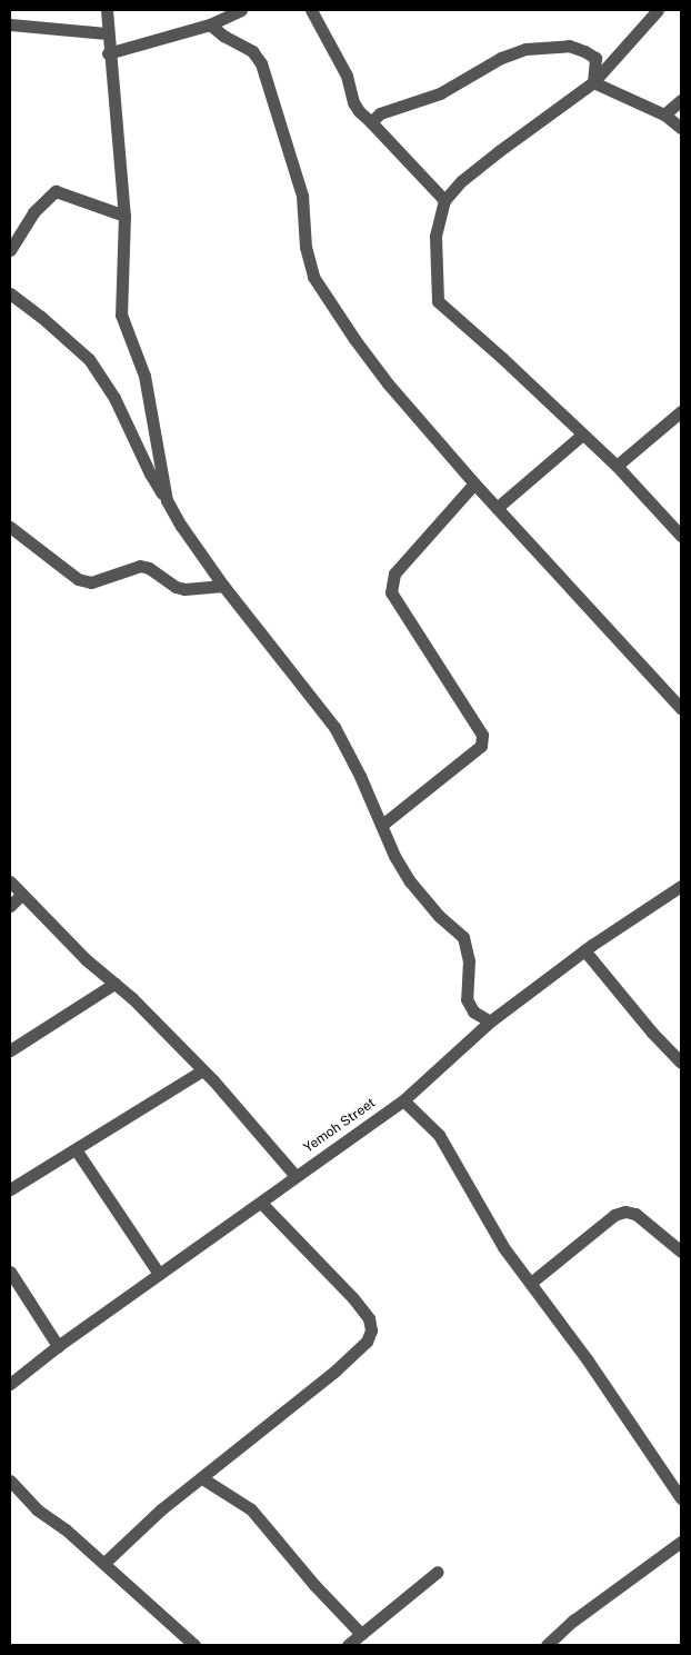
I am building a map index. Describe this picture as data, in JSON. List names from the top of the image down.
{
  "streets": {
    "street": ["Yemoh Street"]
  }
}
